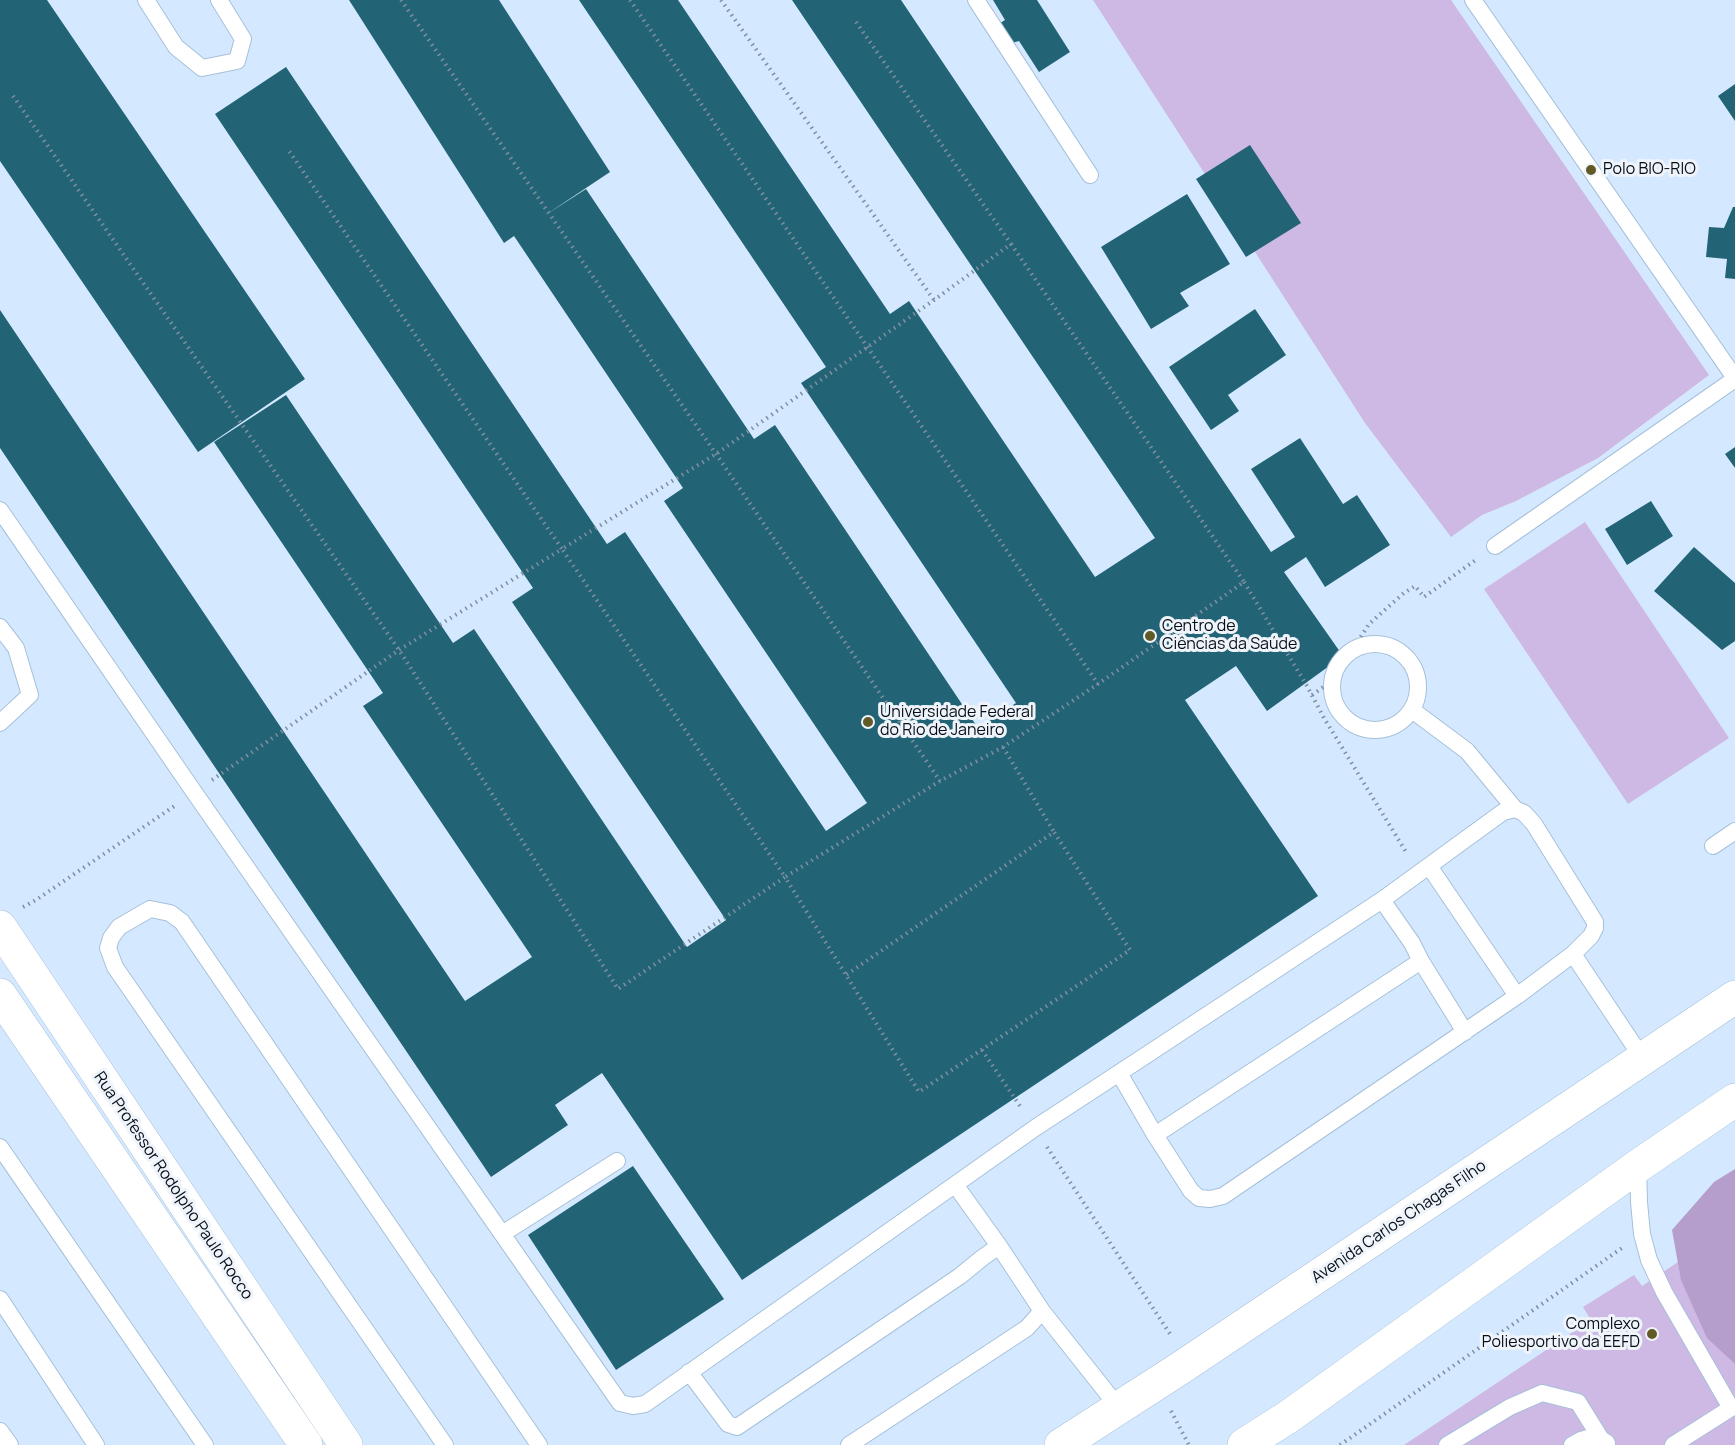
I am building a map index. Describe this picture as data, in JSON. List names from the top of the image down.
{
  "streets": {
    "street": ["Rua Professor Rodolpho Paulo Rocco", "Avenida Carlos Chagas Filho"]
  },
  "places": [
    "Polo BIO-RIO",
    "Centro de Ciências da Saúde",
    "Universidade Federal do Rio de Janeiro",
    "Complexo Poliesportivo da EEFD"
  ]
}
